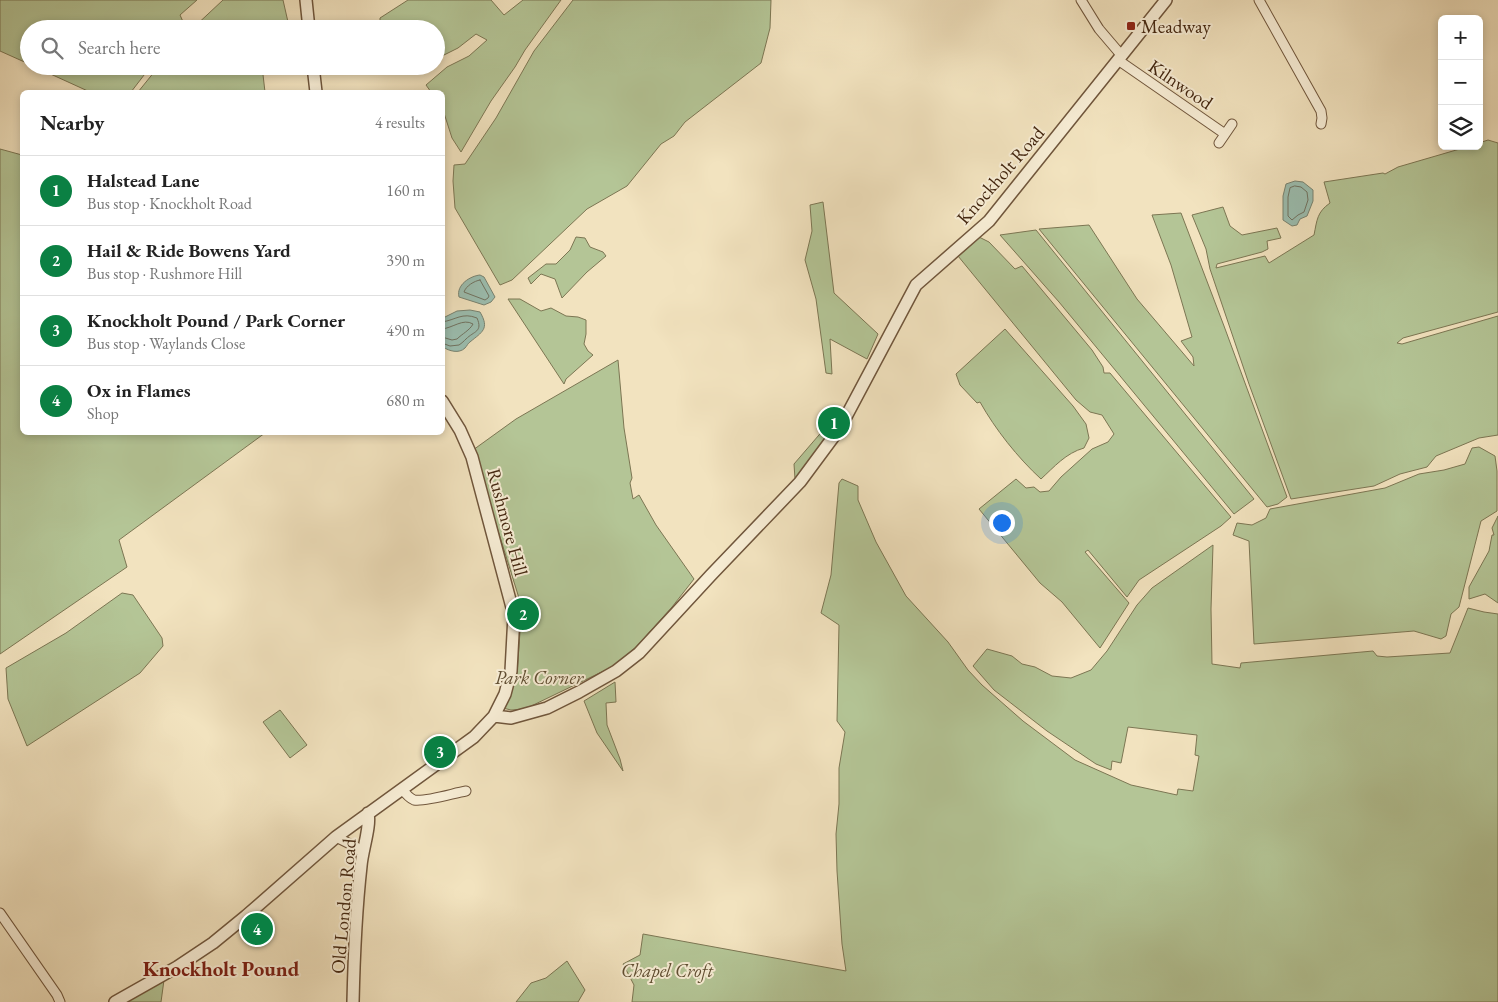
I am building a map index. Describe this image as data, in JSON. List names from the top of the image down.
{
  "streets": {
    "street": [
      "Kilnwood",
      "Knockholt Road",
      "Rushmore Hill",
      "Old London Road"
    ]
  },
  "crossings": [
    ["Kilnwood", "Knockholt Road"],
    ["Knockholt Road", "Rushmore Hill"],
    ["Rushmore Hill", "Old London Road"]
  ],
  "districts": ["Knockholt Pound"],
  "parks": ["Park Corner", "Chapel Croft"],
  "places": {
    "transit": ["Meadway"]
  },
  "page": {
    "map_buttons": ["+", "−"],
    "search": "Search here",
    "heading": ["Nearby", "4 results"],
    "list": [
      {
        "mark": "1",
        "name": "Halstead Lane",
        "note": "Bus stop · Knockholt Road",
        "value": "160 m"
      },
      {
        "mark": "2",
        "name": "Hail & Ride Bowens Yard",
        "note": "Bus stop · Rushmore Hill",
        "value": "390 m"
      },
      {
        "mark": "3",
        "name": "Knockholt Pound / Park Corner",
        "note": "Bus stop · Waylands Close",
        "value": "490 m"
      },
      {
        "mark": "4",
        "name": "Ox in Flames",
        "note": "Shop",
        "value": "680 m"
      }
    ],
    "pins": [
      "1",
      "2",
      "3",
      "4"
    ]
  }
}
